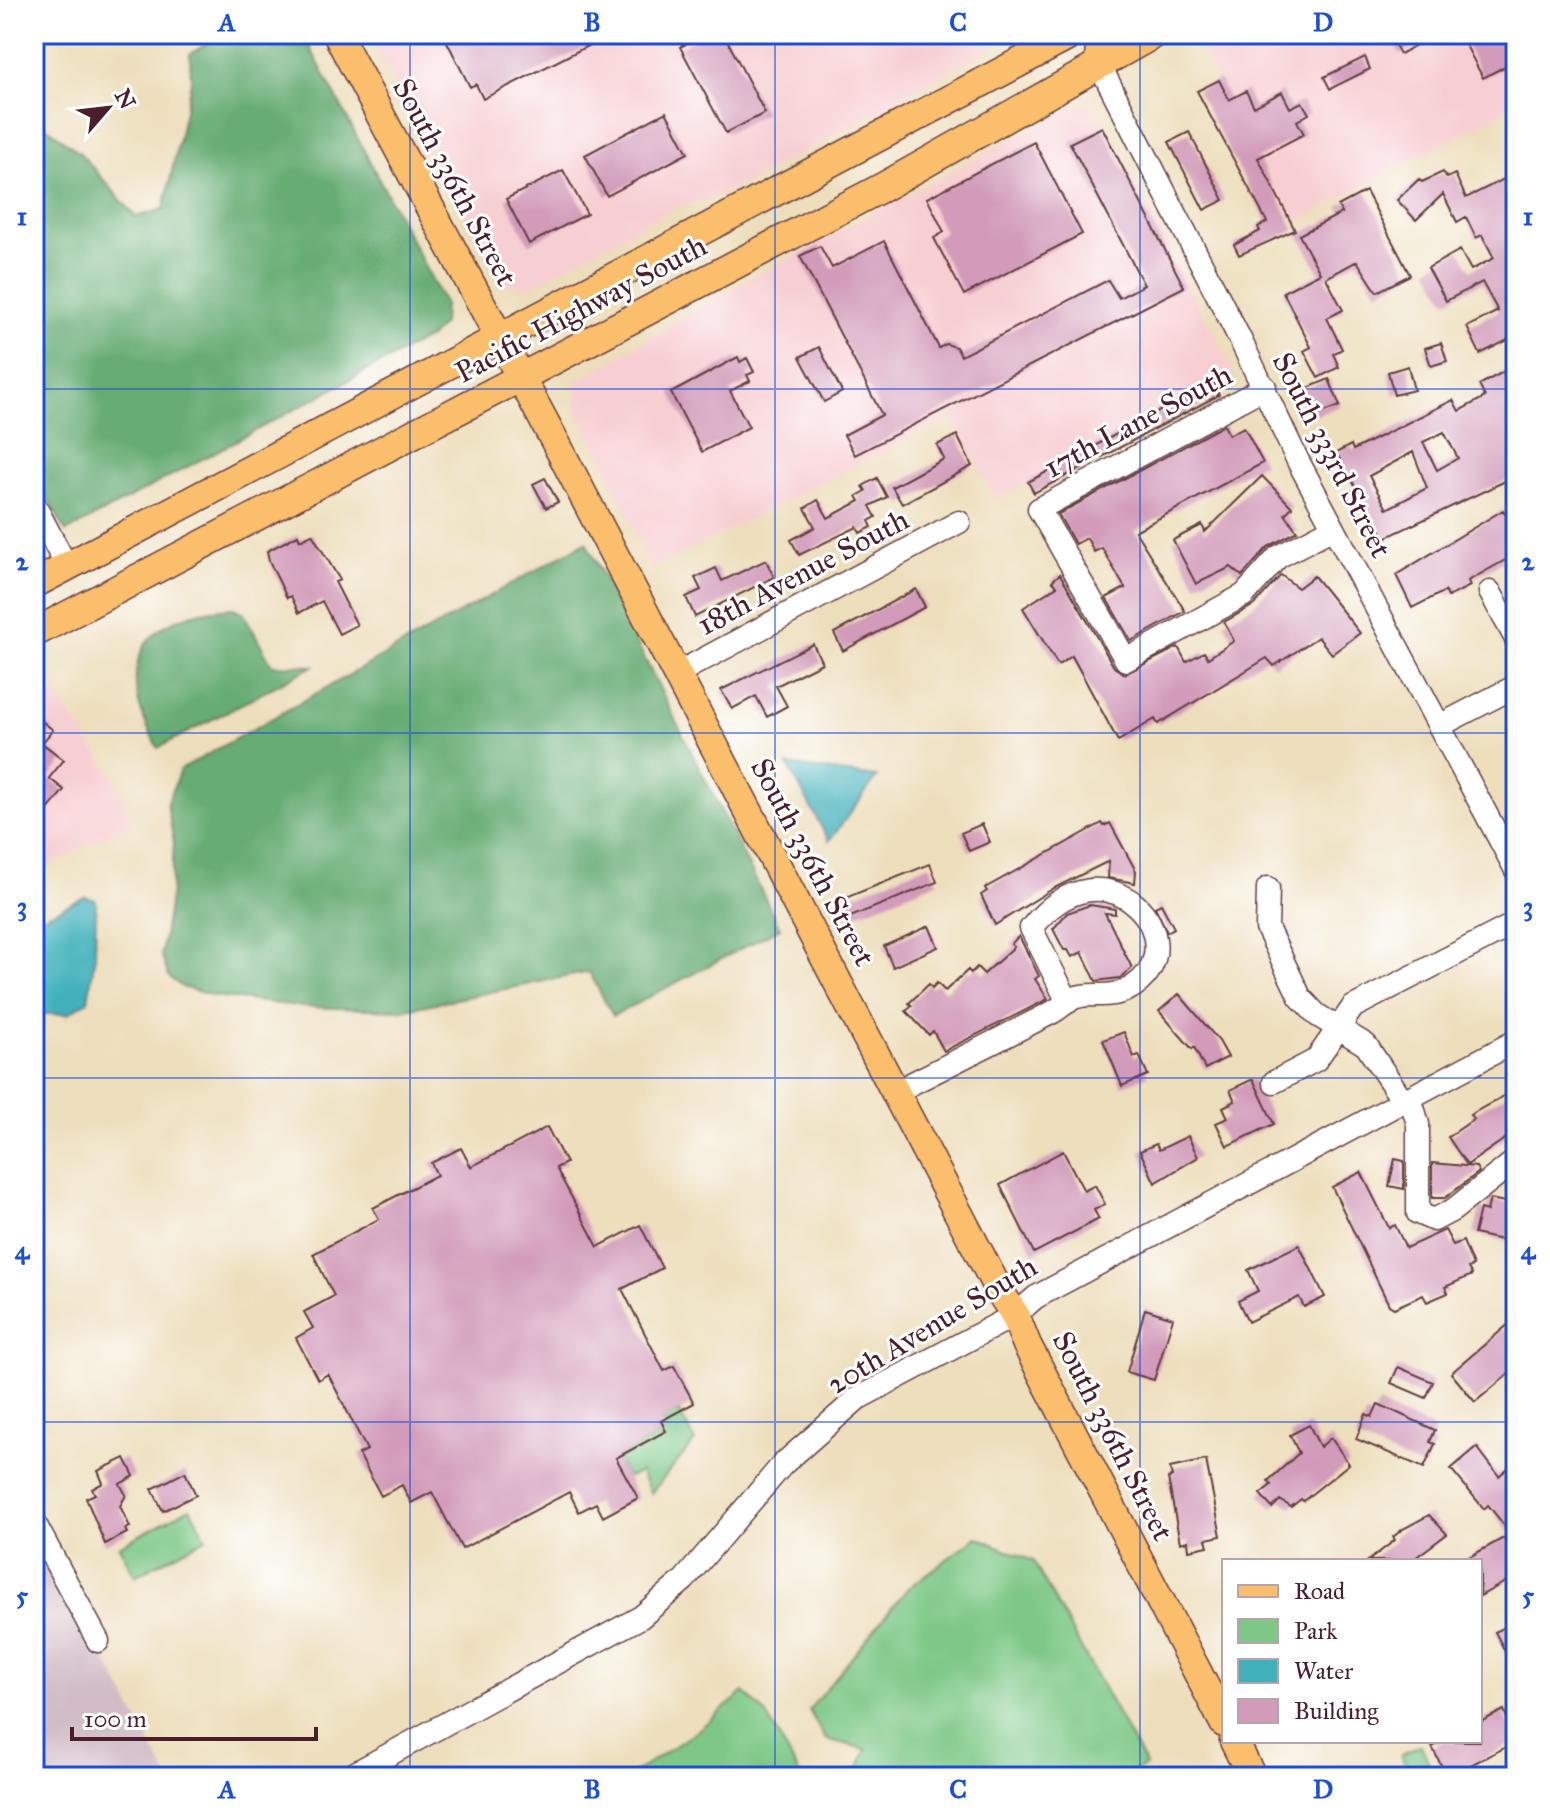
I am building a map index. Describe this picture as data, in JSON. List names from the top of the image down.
{
  "streets": {
    "main road": ["South 336th Street", "Pacific Highway South"],
    "street": [
      "17th Lane South",
      "South 333rd Street",
      "18th Avenue South",
      "20th Avenue South"
    ]
  },
  "crossings": [
    ["South 336th Street", "Pacific Highway South"],
    ["South 336th Street", "18th Avenue South"],
    ["South 336th Street", "20th Avenue South"],
    ["Pacific Highway South", "South 333rd Street"],
    ["17th Lane South", "South 333rd Street"]
  ],
  "legend": [
    "Road",
    "Park",
    "Water",
    "Building"
  ],
  "scale_bar": "100 m",
  "north": "top right",
  "grid": {
    "columns": [
      "A",
      "B",
      "C",
      "D"
    ],
    "rows": [
      "1",
      "2",
      "3",
      "4",
      "5"
    ]
  }
}
